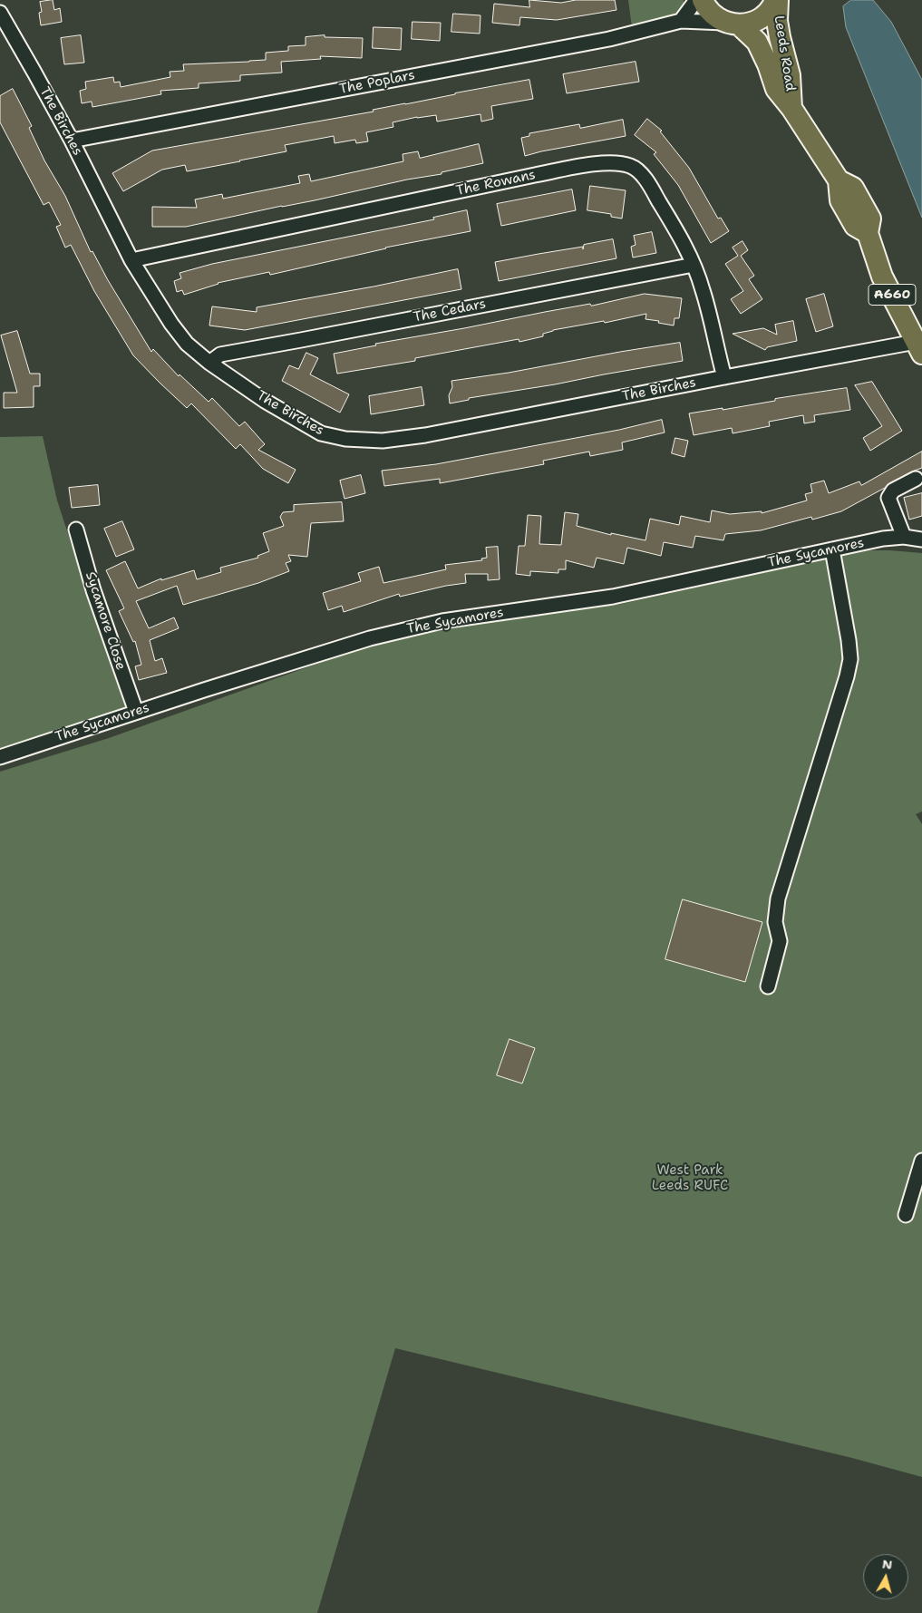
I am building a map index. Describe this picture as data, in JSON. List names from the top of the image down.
{
  "streets": {
    "highway": ["Leeds Road", "A660"],
    "street": [
      "The Poplars",
      "The Birches",
      "The Rowans",
      "The Cedars",
      "The Sycamores",
      "Sycamore Close"
    ]
  },
  "crossings": [
    ["Leeds Road", "The Poplars"],
    ["Leeds Road", "The Birches"],
    ["The Poplars", "The Birches"],
    ["The Birches", "The Rowans"],
    ["The Birches", "The Cedars"],
    ["The Rowans", "The Cedars"],
    ["The Sycamores", "Sycamore Close"]
  ],
  "parks": ["West Park Leeds RUFC"],
  "north": "top"
}
